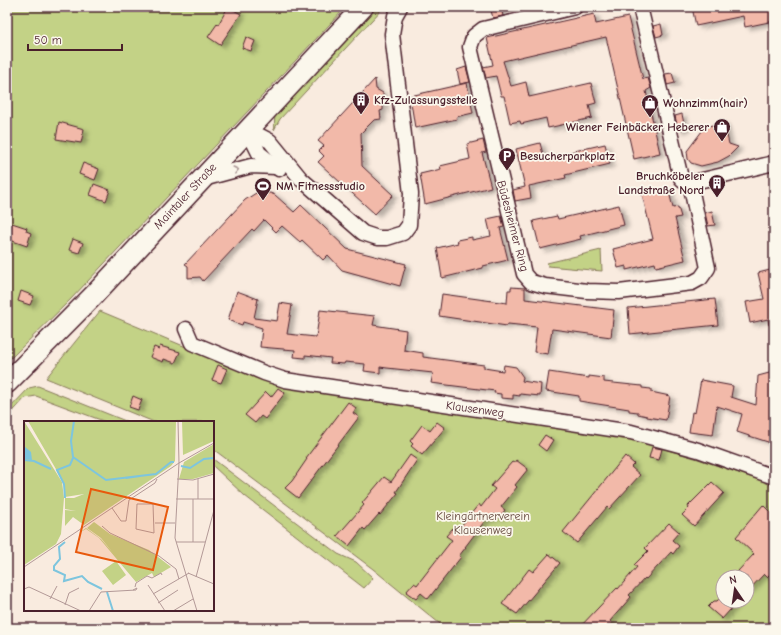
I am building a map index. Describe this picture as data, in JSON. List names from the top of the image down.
{
  "streets": {
    "main road": ["Maintaler Straße"],
    "street": ["Büdesheimer Ring", "Klausenweg"]
  },
  "parks": ["Kleingärtnerverein Klausenweg"],
  "places": {
    "building": ["Kfz-Zulassungsstelle", "Bruchköbeler Landstraße Nord"],
    "shop": ["Wohnzimm(hair)", "Wiener Feinbäcker Heberer"],
    "parking": ["Besucherparkplatz"],
    "sports": ["NM Fitnessstudio"]
  },
  "scale_bar": "50 m",
  "north": "top"
}
